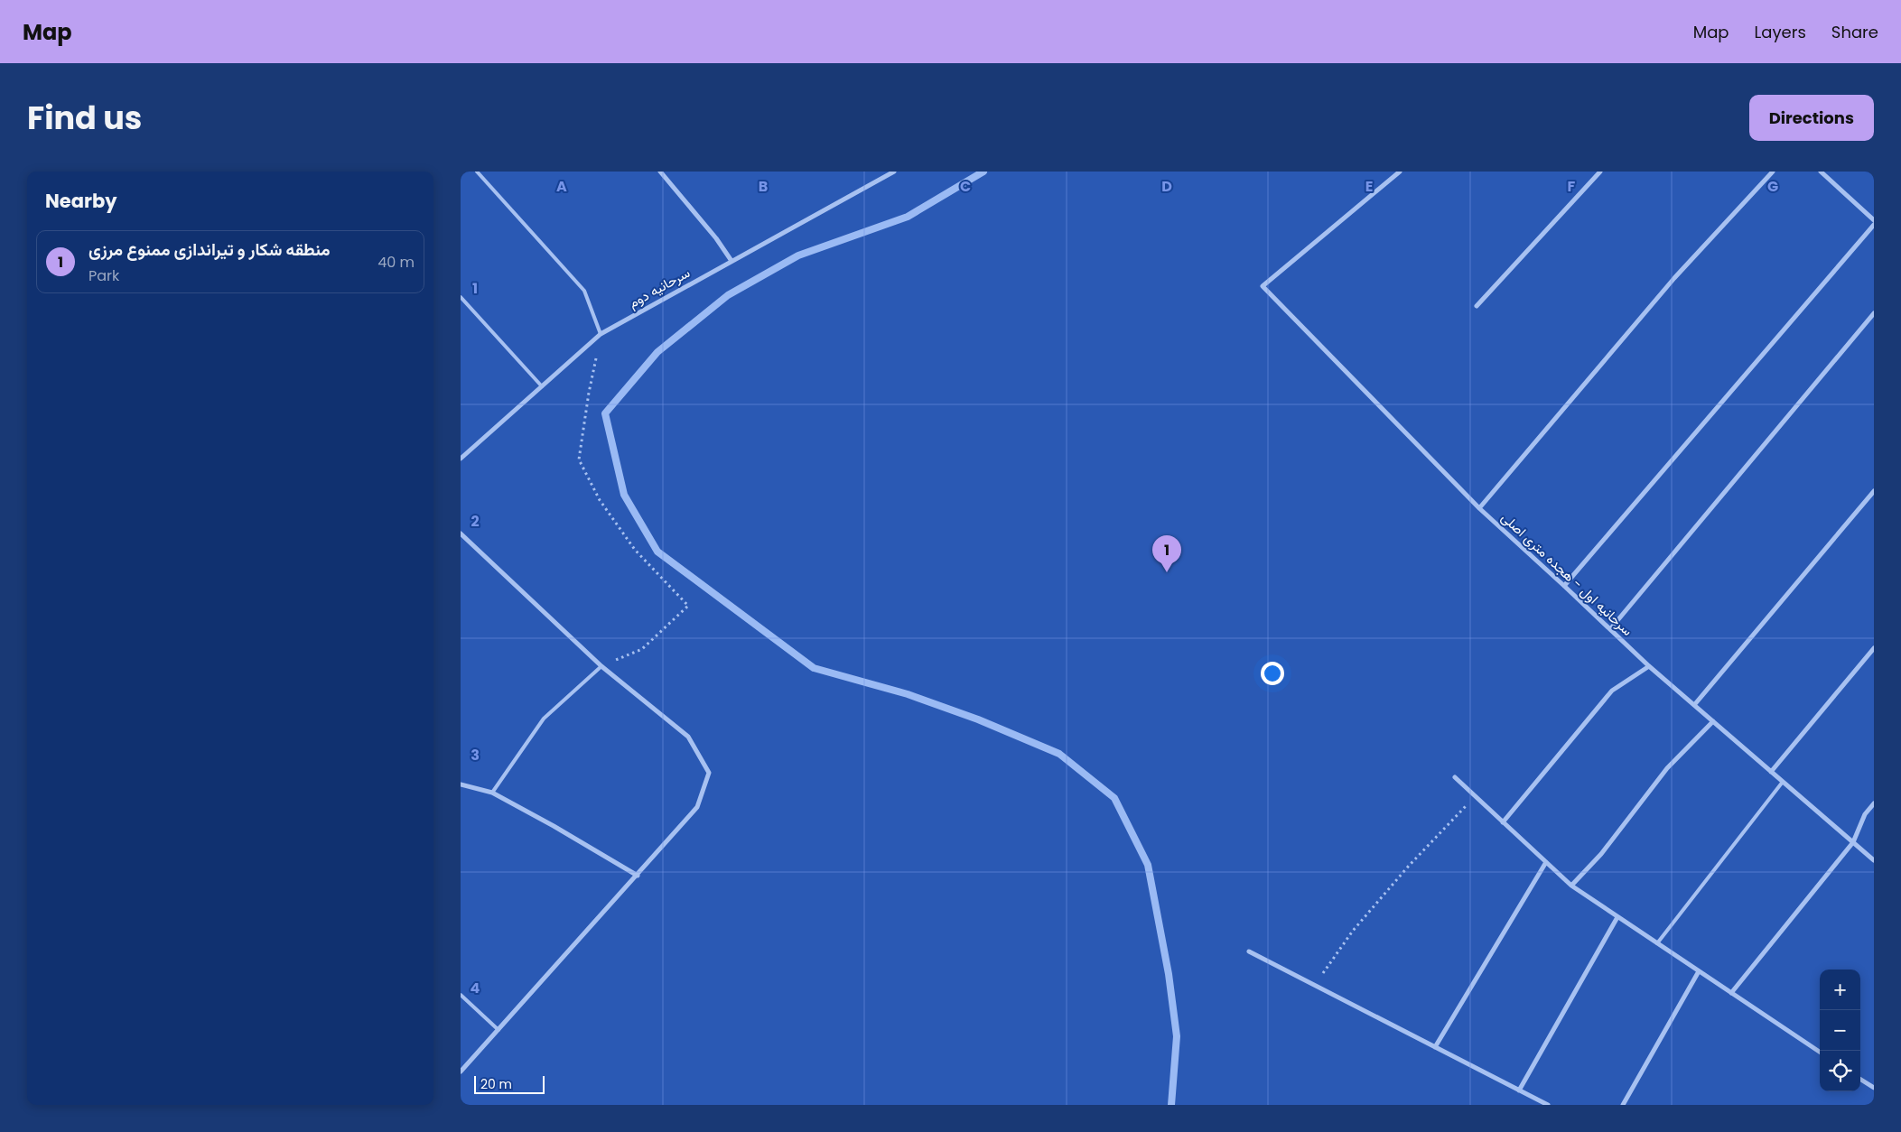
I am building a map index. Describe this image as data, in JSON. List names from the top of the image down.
{
  "streets": {
    "street": ["سرحانیه دوم", "سرحانیه اول - هجده متری اصلی"]
  },
  "scale_bar": "20 m",
  "page": {
    "header": "Map",
    "nav": ["Map", "Layers", "Share"],
    "title": "Find us",
    "buttons": "Directions",
    "heading": "Nearby",
    "list": [
      {
        "mark": "1",
        "name": "منطقه شکار و تیراندازی ممنوع مرزی",
        "note": "Park",
        "value": "40 m"
      }
    ],
    "pins": "1",
    "map_buttons": ["+", "−"],
    "scale": "20 m"
  },
  "grid": {
    "columns": [
      "A",
      "B",
      "C",
      "D",
      "E",
      "F",
      "G"
    ],
    "rows": [
      "1",
      "2",
      "3",
      "4"
    ]
  }
}
